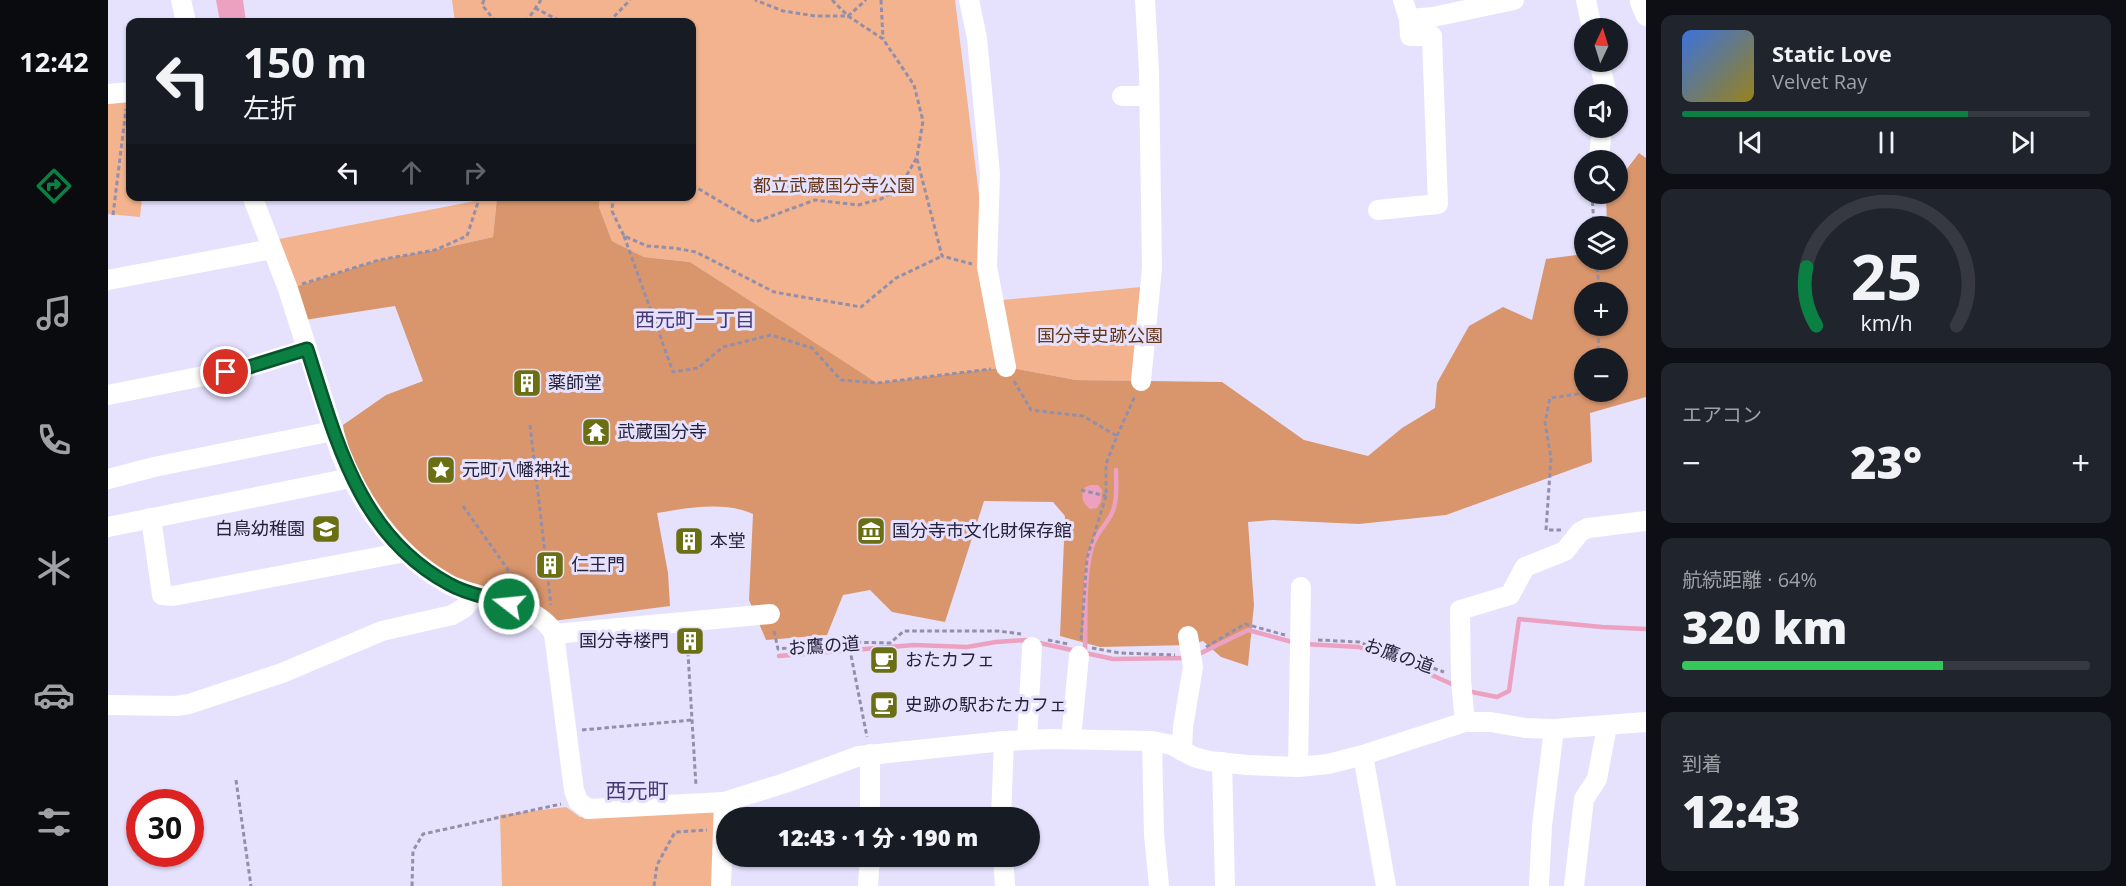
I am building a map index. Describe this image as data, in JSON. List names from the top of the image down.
{
  "streets": {
    "path": ["お鷹の道"]
  },
  "districts": ["西元町一丁目", "西元町"],
  "parks": ["都立武蔵国分寺公園", "国分寺史跡公園"],
  "places": {
    "building": [
      "薬師堂",
      "本堂",
      "仁王門",
      "国分寺楼門"
    ],
    "temple": ["武蔵国分寺"],
    "place": ["元町八幡神社"],
    "school or university": ["白鳥幼稚園"],
    "museum": ["国分寺市文化財保存館"],
    "cafe": ["おたカフェ", "史跡の駅おたカフェ"]
  },
  "north": "top",
  "page": {
    "tabs": "12:42",
    "map_buttons": ["+", "−"],
    "turn": ["150 m", "左折"],
    "song": ["Static Love", "Velvet Ray"],
    "tile": [
      "エアコン",
      ["航続距離 · 64%", "320 km"],
      ["到着", "12:43"]
    ],
    "heat": ["−", "23°", "+"],
    "limit": "30",
    "trip": "12:43 · 1 分 · 190 m",
    "gauge": ["25", "km/h"]
  }
}
